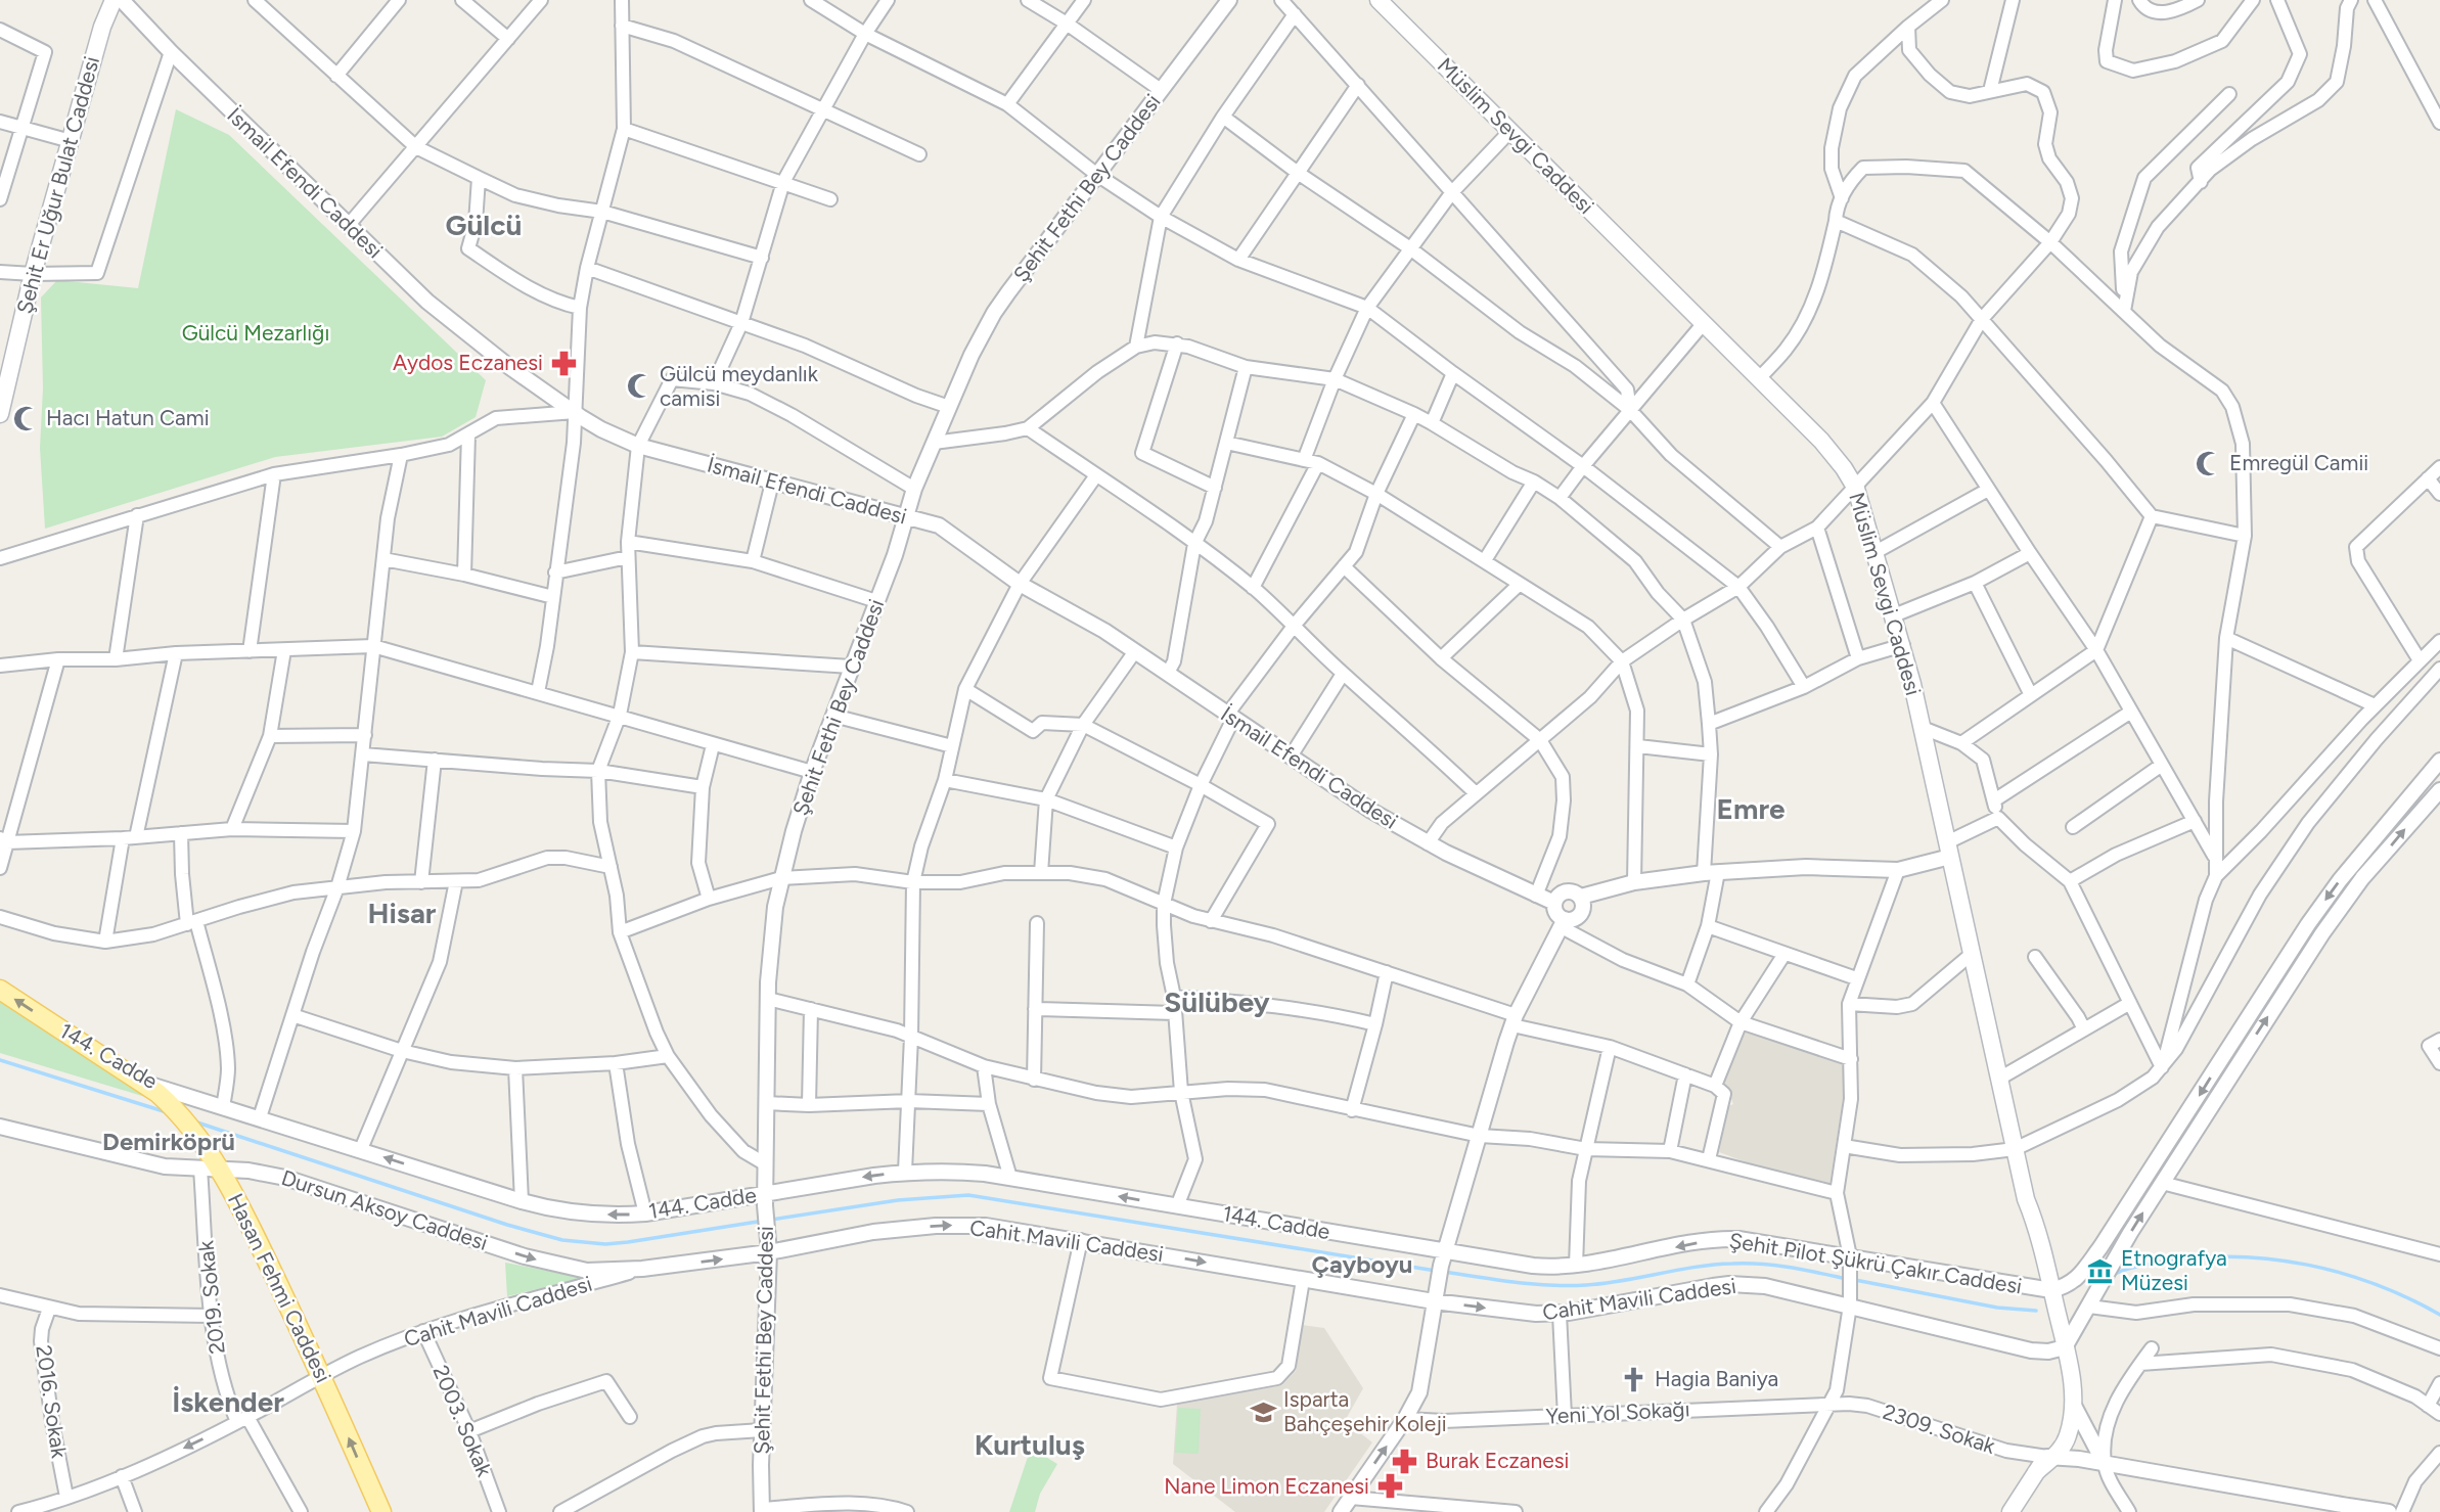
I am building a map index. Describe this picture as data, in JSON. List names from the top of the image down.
{
  "streets": {
    "main road": [
      "Müslim Sevgi Caddesi",
      "Şehit Er Uğur Bulat Caddesi",
      "144. Cadde",
      "Hasan Fehmi Caddesi"
    ],
    "street": [
      "İsmail Efendi Caddesi",
      "Şehit Fethi Bey Caddesi",
      "Dursun Aksoy Caddesi",
      "Cahit Mavili Caddesi",
      "Şehit Pilot Şükrü Çakır Caddesi",
      "2019. Sokak",
      "2016. Sokak",
      "Yeni Yol Sokağı",
      "2003. Sokak",
      "2309. Sokak"
    ]
  },
  "crossings": [
    ["Müslim Sevgi Caddesi", "Cahit Mavili Caddesi"],
    ["Müslim Sevgi Caddesi", "Şehit Pilot Şükrü Çakır Caddesi"],
    ["Müslim Sevgi Caddesi", "2309. Sokak"],
    ["İsmail Efendi Caddesi", "Şehit Er Uğur Bulat Caddesi"],
    ["İsmail Efendi Caddesi", "Şehit Fethi Bey Caddesi"],
    ["Şehit Fethi Bey Caddesi", "144. Cadde"],
    ["Şehit Fethi Bey Caddesi", "Cahit Mavili Caddesi"],
    ["144. Cadde", "Şehit Pilot Şükrü Çakır Caddesi"],
    ["144. Cadde", "Hasan Fehmi Caddesi"],
    ["Dursun Aksoy Caddesi", "Cahit Mavili Caddesi"],
    ["Dursun Aksoy Caddesi", "Hasan Fehmi Caddesi"],
    ["Dursun Aksoy Caddesi", "2019. Sokak"],
    ["Cahit Mavili Caddesi", "Hasan Fehmi Caddesi"],
    ["Cahit Mavili Caddesi", "2019. Sokak"],
    ["Cahit Mavili Caddesi", "2016. Sokak"],
    ["Cahit Mavili Caddesi", "2003. Sokak"],
    ["Hasan Fehmi Caddesi", "2019. Sokak"],
    ["Yeni Yol Sokağı", "2309. Sokak"]
  ],
  "one_way": ["Dursun Aksoy Caddesi"],
  "districts": [
    "Gülcü",
    "Emre",
    "Hisar",
    "Sülübey",
    "Demirköprü",
    "Çayboyu",
    "İskender",
    "Kurtuluş"
  ],
  "parks": ["Gülcü Mezarlığı"],
  "places": {
    "pharmacy": ["Aydos Eczanesi", "Burak Eczanesi", "Nane Limon Eczanesi"],
    "mosque": ["Gülcü meydanlık camisi", "Hacı Hatun Cami", "Emregül Camii"],
    "museum": ["Etnografya Müzesi"],
    "church": ["Hagia Baniya"],
    "school or university": ["Isparta Bahçeşehir Koleji"]
  }
}
